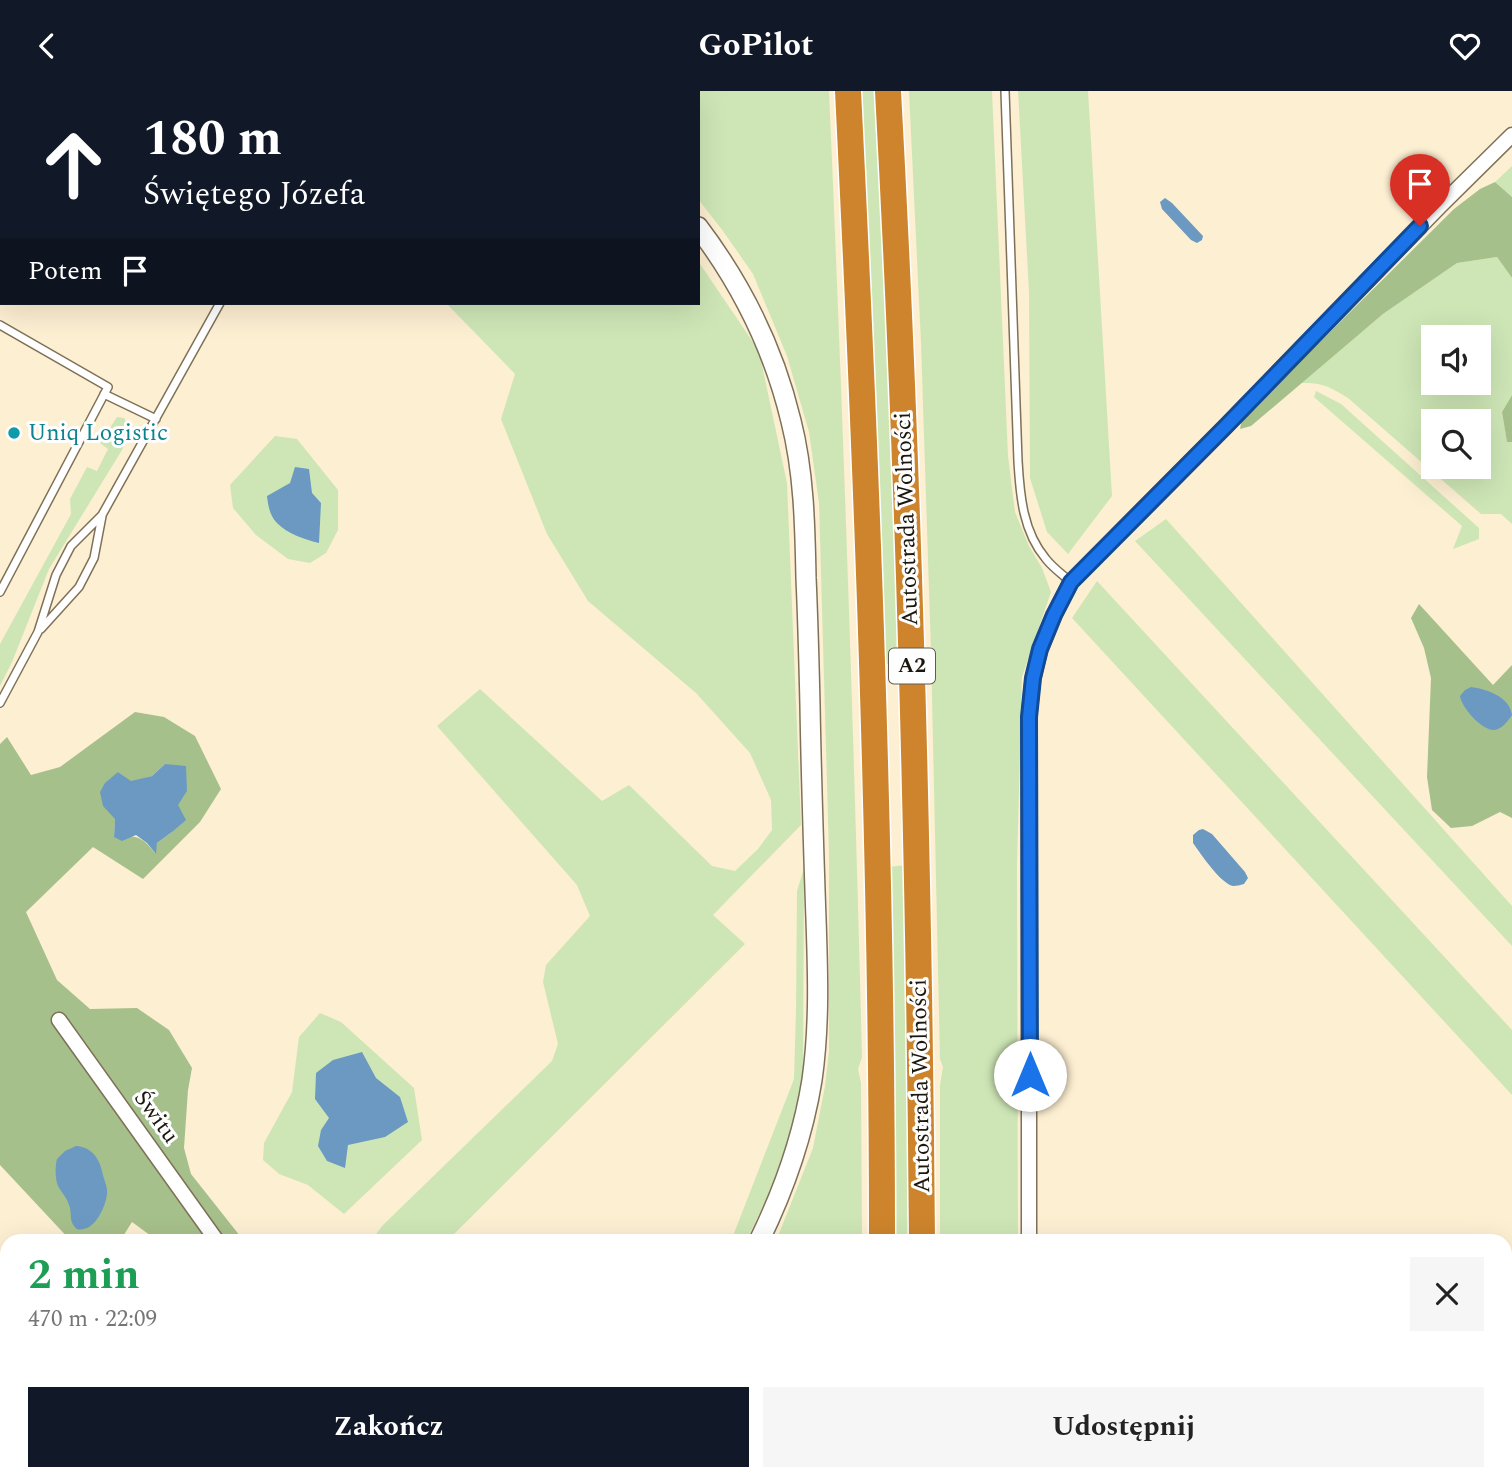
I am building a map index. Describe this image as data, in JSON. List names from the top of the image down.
{
  "streets": {
    "highway": ["Autostrada Wolności", "A2"],
    "street": ["Świtu"]
  },
  "places": ["Uniq Logistic"],
  "page": {
    "header": "GoPilot",
    "turn": ["180 m", "Świętego Józefa"],
    "then": "Potem",
    "heading": ["2 min", "470 m · 22:09"],
    "buttons": ["Zakończ", "Udostępnij"]
  }
}
